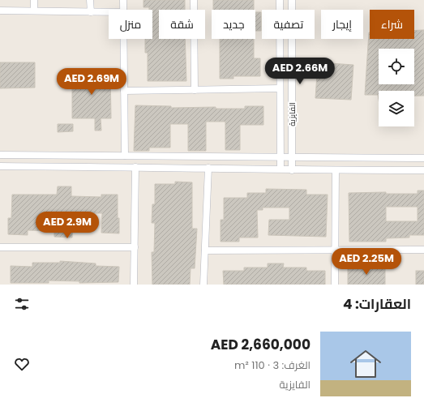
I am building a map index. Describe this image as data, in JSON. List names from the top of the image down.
{
  "streets": {
    "street": ["الفايزية"]
  },
  "page": {
    "chip": [
      "شراء",
      "إيجار",
      "تصفية",
      "جديد",
      "شقة",
      "منزل"
    ],
    "price": [
      "AED 2.66M",
      "AED 2.69M",
      "AED 2.9M",
      "AED 2.25M"
    ],
    "heading": "العقارات: 4",
    "list": [
      {
        "name": "AED 2,660,000",
        "note": "الغرف: 3 · 110 m² · الفايزية"
      }
    ]
  }
}
